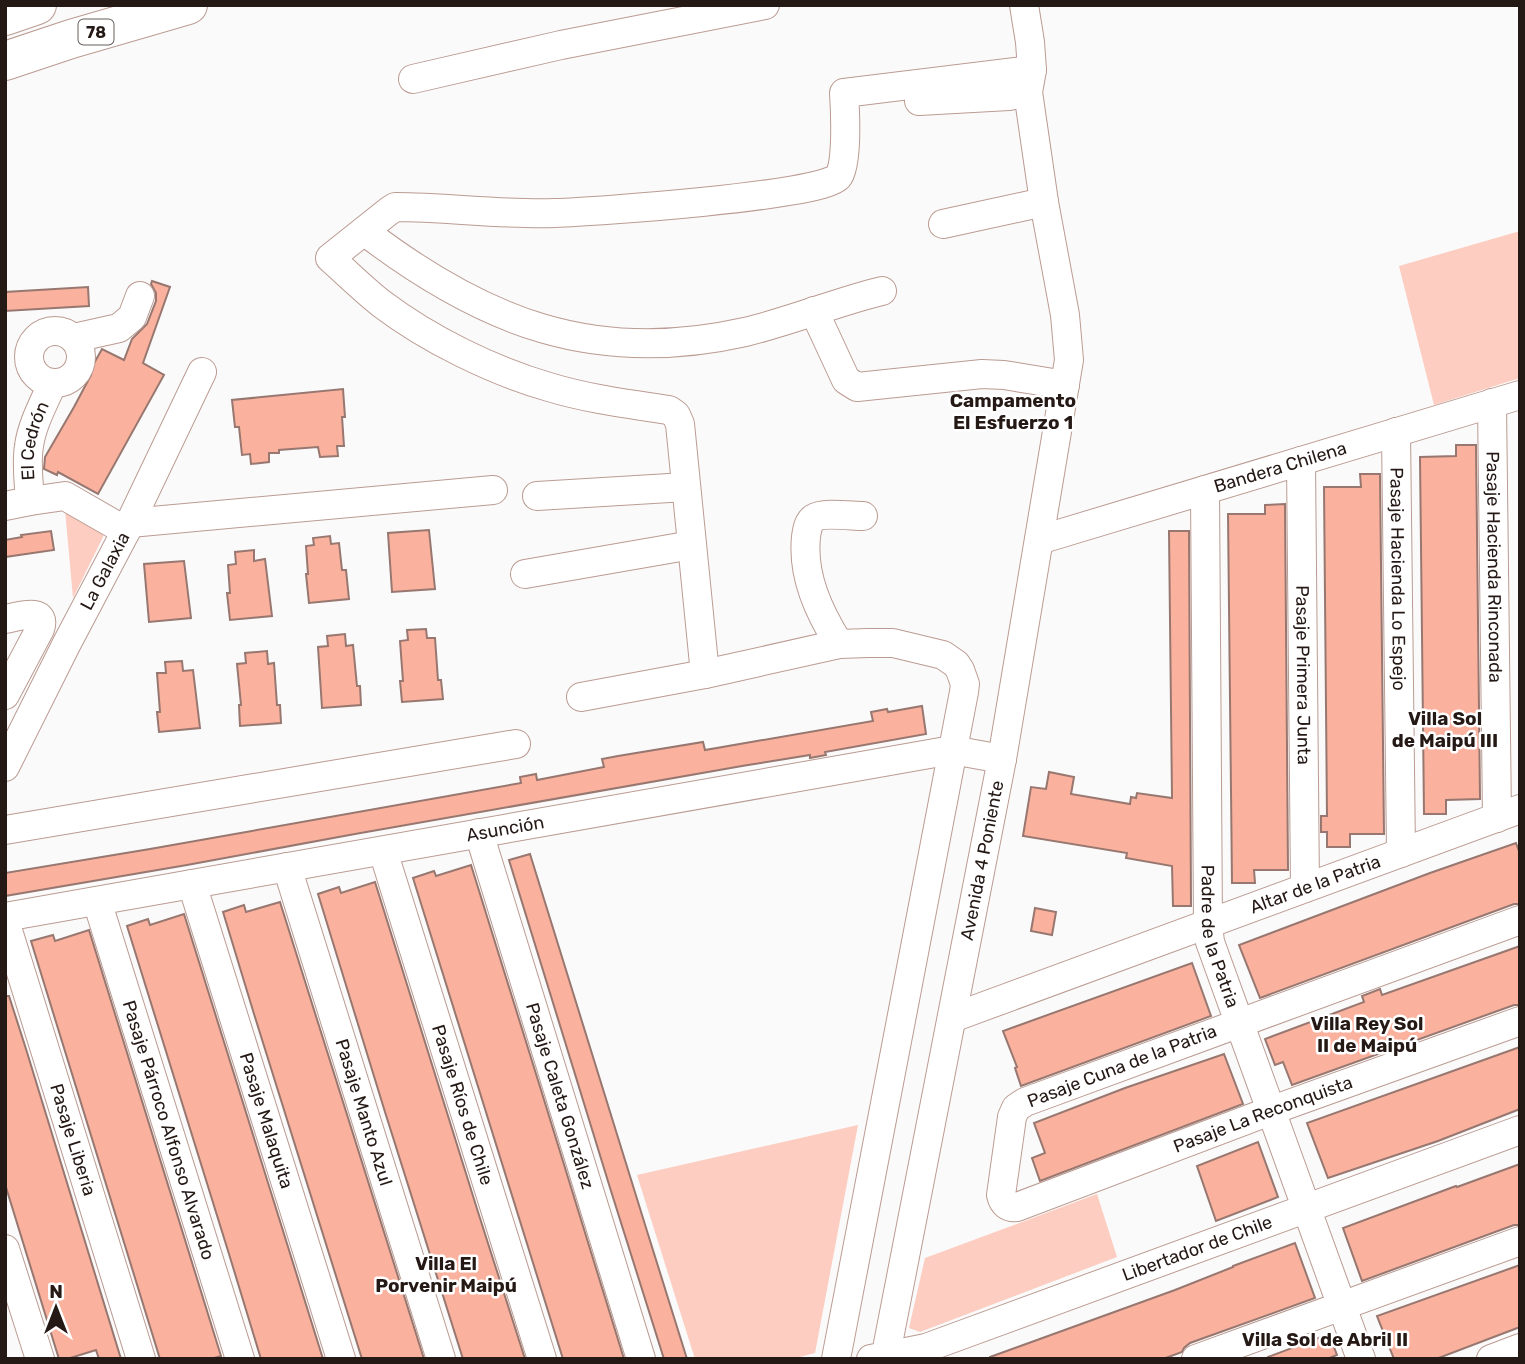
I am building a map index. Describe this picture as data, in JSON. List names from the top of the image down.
{
  "streets": {
    "highway": ["78"],
    "street": [
      "El Cedrón",
      "Bandera Chilena",
      "Pasaje Hacienda Rinconada",
      "La Galaxia",
      "Pasaje Hacienda Lo Espejo",
      "Pasaje Primera Junta",
      "Asunción",
      "Avenida 4 Poniente",
      "Altar de la Patria",
      "Padre de la Patria",
      "Pasaje Cuna de la Patria",
      "Pasaje Caleta González",
      "Pasaje Ríos de Chile",
      "Pasaje Manto Azul",
      "Pasaje La Reconquista",
      "Pasaje Malaquita",
      "Pasaje Párroco Alfonso Alvarado",
      "Pasaje Liberia",
      "Libertador de Chile"
    ]
  },
  "crossings": [
    ["Bandera Chilena", "Pasaje Hacienda Rinconada"],
    ["Bandera Chilena", "Pasaje Hacienda Lo Espejo"],
    ["Bandera Chilena", "Pasaje Primera Junta"],
    ["Bandera Chilena", "Avenida 4 Poniente"],
    ["Bandera Chilena", "Padre de la Patria"],
    ["Pasaje Hacienda Rinconada", "Altar de la Patria"],
    ["Pasaje Hacienda Lo Espejo", "Altar de la Patria"],
    ["Pasaje Primera Junta", "Altar de la Patria"],
    ["Asunción", "Avenida 4 Poniente"],
    ["Asunción", "Pasaje Caleta González"],
    ["Asunción", "Pasaje Ríos de Chile"],
    ["Asunción", "Pasaje Manto Azul"],
    ["Asunción", "Pasaje Malaquita"],
    ["Asunción", "Pasaje Párroco Alfonso Alvarado"],
    ["Asunción", "Pasaje Liberia"],
    ["Avenida 4 Poniente", "Altar de la Patria"],
    ["Avenida 4 Poniente", "Libertador de Chile"],
    ["Altar de la Patria", "Padre de la Patria"],
    ["Padre de la Patria", "Pasaje Cuna de la Patria"],
    ["Padre de la Patria", "Pasaje La Reconquista"],
    ["Padre de la Patria", "Libertador de Chile"],
    ["Pasaje Cuna de la Patria", "Pasaje La Reconquista"]
  ],
  "districts": [
    "Campamento El Esfuerzo 1",
    "Villa Sol de Maipú III",
    "Villa Rey Sol II de Maipú",
    "Villa El Porvenir Maipú",
    "Villa Sol de Abril II"
  ],
  "north": "top"
}
